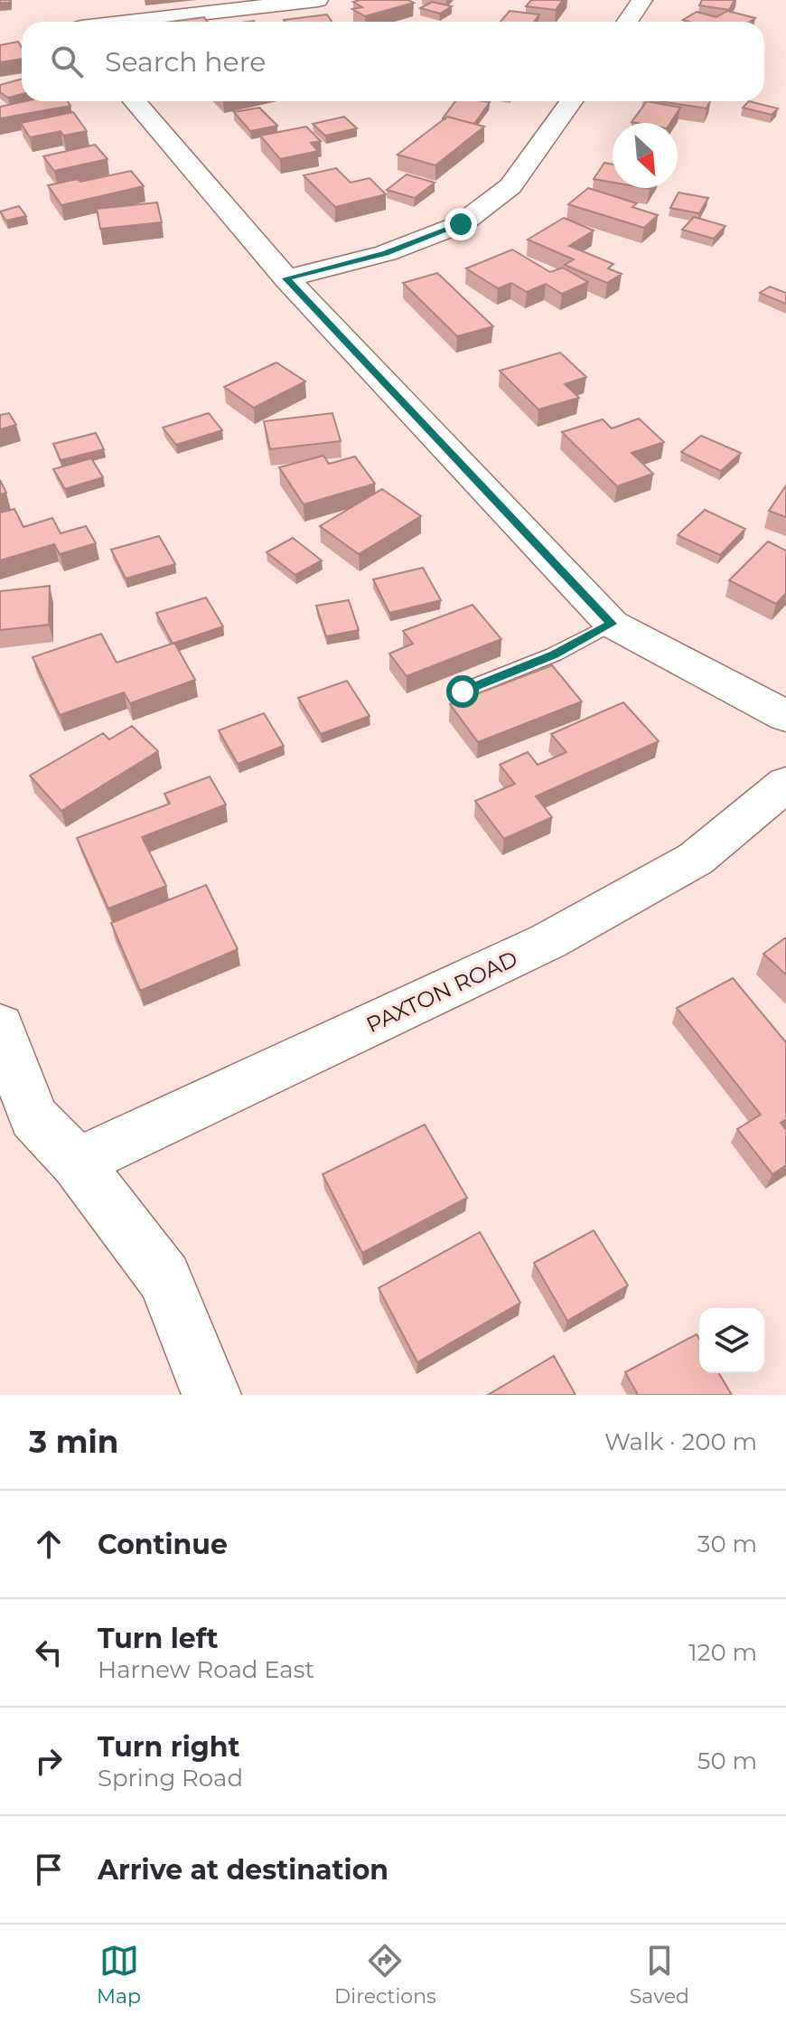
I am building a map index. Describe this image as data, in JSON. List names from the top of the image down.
{
  "streets": {
    "street": ["PAXTON ROAD"]
  },
  "north": "bottom right",
  "page": {
    "search": "Search here",
    "heading": ["3 min", "Walk · 200 m"],
    "list": [
      ["Continue", "30 m"],
      ["Turn left", "Harnew Road East", "120 m"],
      ["Turn right", "Spring Road", "50 m"],
      "Arrive at destination"
    ],
    "nav": ["Map", "Directions", "Saved"]
  }
}
